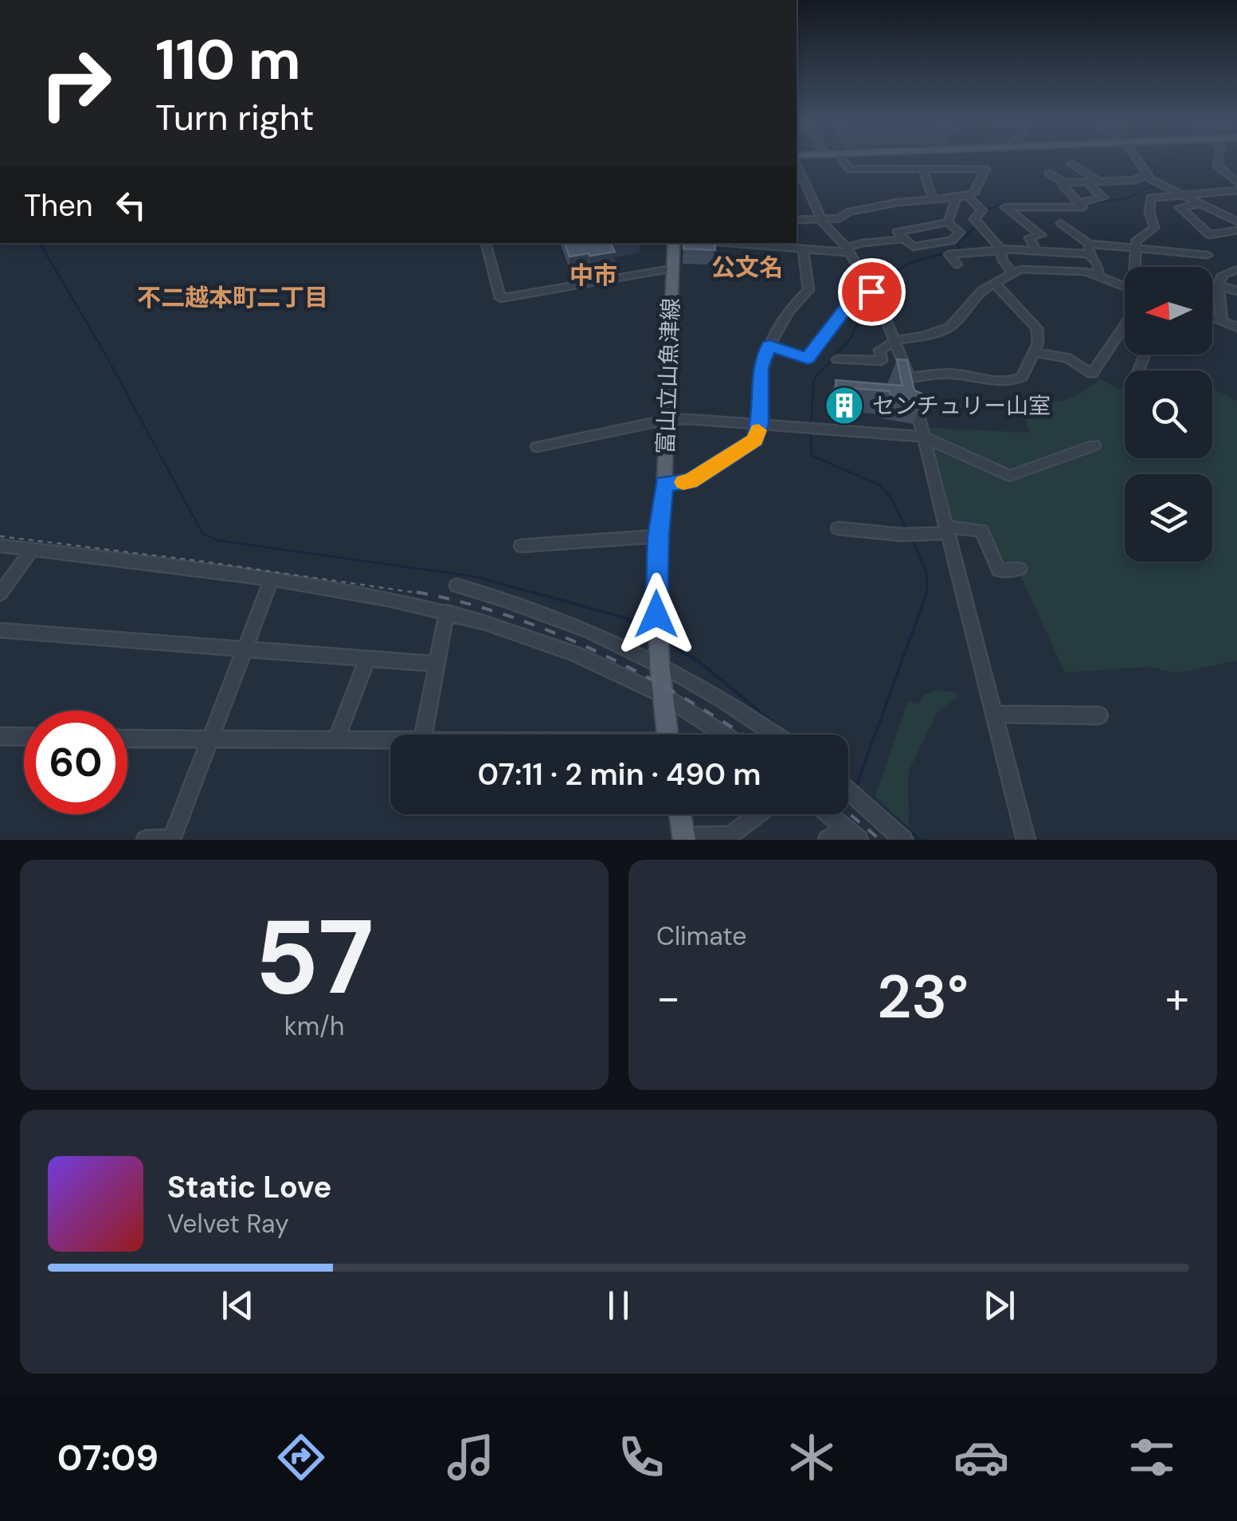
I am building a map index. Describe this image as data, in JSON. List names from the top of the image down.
{
  "streets": {
    "main road": ["富山立山魚津線"]
  },
  "districts": ["公文名", "中市", "不二越本町二丁目"],
  "places": {
    "building": ["センチュリー山室"]
  },
  "north": "left",
  "page": {
    "turn": ["110 m", "Turn right"],
    "then": "Then",
    "limit": "60",
    "trip": "07:11 · 2 min · 490 m",
    "tile": [
      ["57", "km/h"],
      "Climate"
    ],
    "heat": ["−", "23°", "+"],
    "song": ["Static Love", "Velvet Ray"],
    "tabs": "07:09"
  }
}
